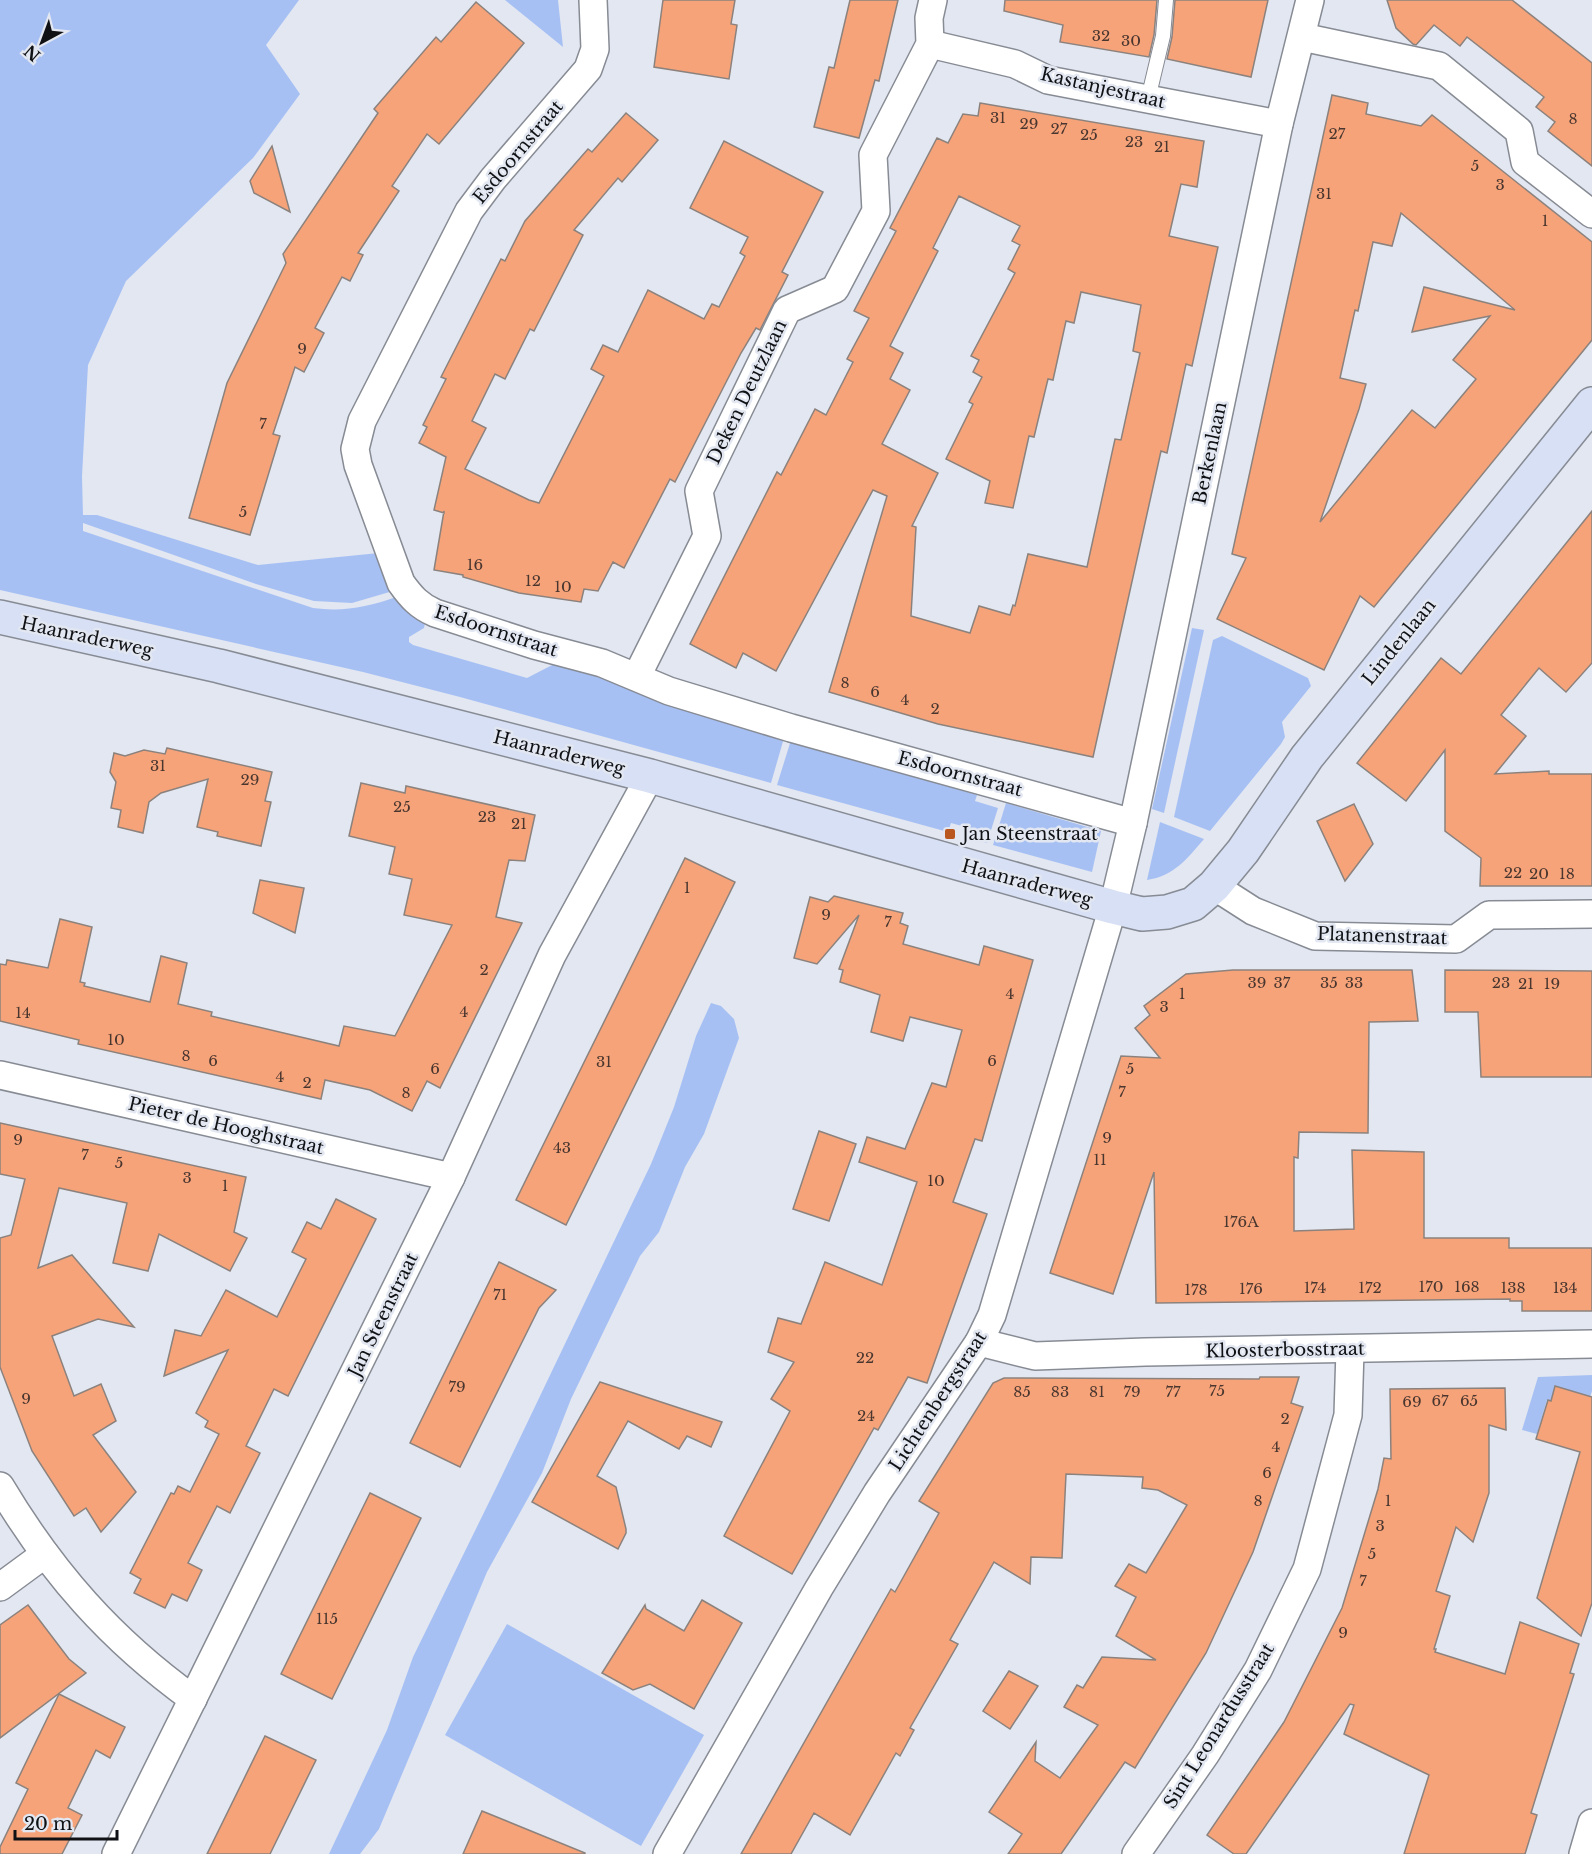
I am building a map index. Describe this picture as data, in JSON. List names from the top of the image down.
{
  "streets": {
    "street": [
      "Kastanjestraat",
      "Esdoornstraat",
      "Deken Deutzlaan",
      "Berkenlaan",
      "Haanraderweg",
      "Lindenlaan",
      "Platanenstraat",
      "Pieter de Hooghstraat",
      "Jan Steenstraat",
      "Kloosterbosstraat",
      "Lichtenbergstraat",
      "Sint Leonardusstraat"
    ]
  },
  "crossings": [
    ["Kastanjestraat", "Deken Deutzlaan"],
    ["Kastanjestraat", "Berkenlaan"],
    ["Esdoornstraat", "Deken Deutzlaan"],
    ["Esdoornstraat", "Berkenlaan"],
    ["Berkenlaan", "Haanraderweg"],
    ["Berkenlaan", "Lichtenbergstraat"],
    ["Haanraderweg", "Jan Steenstraat"],
    ["Haanraderweg", "Lichtenbergstraat"],
    ["Lindenlaan", "Platanenstraat"],
    ["Pieter de Hooghstraat", "Jan Steenstraat"],
    ["Kloosterbosstraat", "Lichtenbergstraat"],
    ["Kloosterbosstraat", "Sint Leonardusstraat"]
  ],
  "places": {
    "transit": ["Jan Steenstraat"]
  },
  "house_numbers": [
    "32",
    "30",
    "31",
    "8",
    "29",
    "27",
    "27",
    "25",
    "23",
    "21",
    "5",
    "3",
    "31",
    "1",
    "9",
    "7",
    "5",
    "16",
    "12",
    "10",
    "8",
    "6",
    "4",
    "2",
    "31",
    "29",
    "25",
    "23",
    "21",
    "22",
    "20",
    "18",
    "1",
    "9",
    "7",
    "2",
    "39",
    "37",
    "35",
    "33",
    "23",
    "21",
    "19",
    "4",
    "1",
    "3",
    "4",
    "14",
    "10",
    "8",
    "6",
    "6",
    "31",
    "6",
    "5",
    "4",
    "2",
    "7",
    "8",
    "9",
    "9",
    "43",
    "7",
    "11",
    "5",
    "3",
    "10",
    "1",
    "176A",
    "170",
    "168",
    "174",
    "172",
    "138",
    "134",
    "176",
    "178",
    "71",
    "22",
    "79",
    "75",
    "85",
    "83",
    "81",
    "79",
    "77",
    "9",
    "67",
    "65",
    "69",
    "24",
    "2",
    "4",
    "6",
    "8",
    "1",
    "3",
    "5",
    "7",
    "115",
    "9"
  ],
  "scale_bar": "20 m",
  "north": "bottom left"
}
